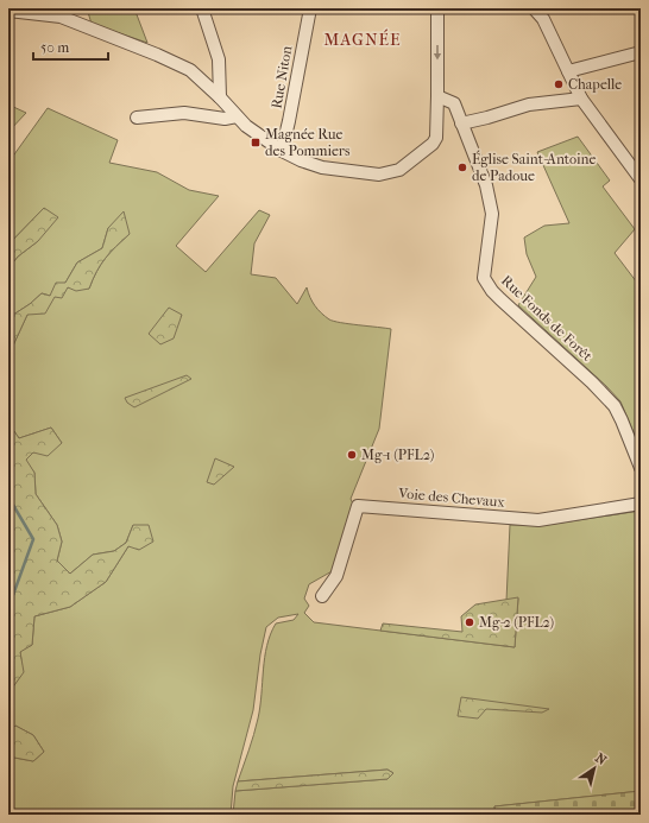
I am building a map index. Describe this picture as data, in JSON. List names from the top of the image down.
{
  "streets": {
    "street": ["Rue Niton", "Rue Fonds de Forêt", "Voie des Chevaux"]
  },
  "districts": ["MAGNÉE"],
  "places": {
    "other": [
      "Chapelle",
      "Église Saint-Antoine de Padoue",
      "Mg-1 (PFL2)",
      "Mg-2 (PFL2)"
    ],
    "transit": ["Magnée Rue des Pommiers"]
  },
  "scale_bar": "50 m",
  "north": "top right"
}
